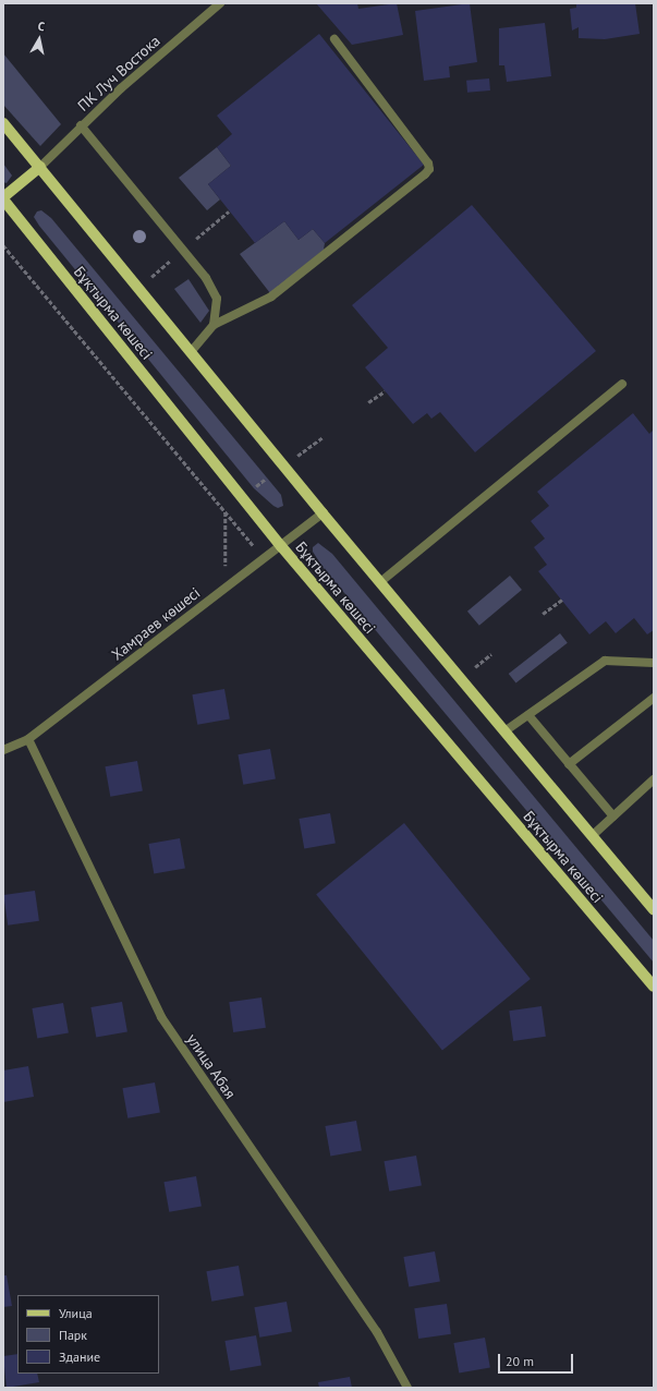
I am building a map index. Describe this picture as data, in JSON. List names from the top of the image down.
{
  "streets": {
    "main road": ["Бұқтырма көшесі"],
    "street": ["ПК Луч Востока", "Хамраев көшесі", "улица Абая"]
  },
  "crossings": [
    ["Бұқтырма көшесі", "Хамраев көшесі"],
    ["Хамраев көшесі", "улица Абая"]
  ],
  "legend": ["Улица", "Парк", "Здание"],
  "scale_bar": "20 m",
  "north": "top"
}
